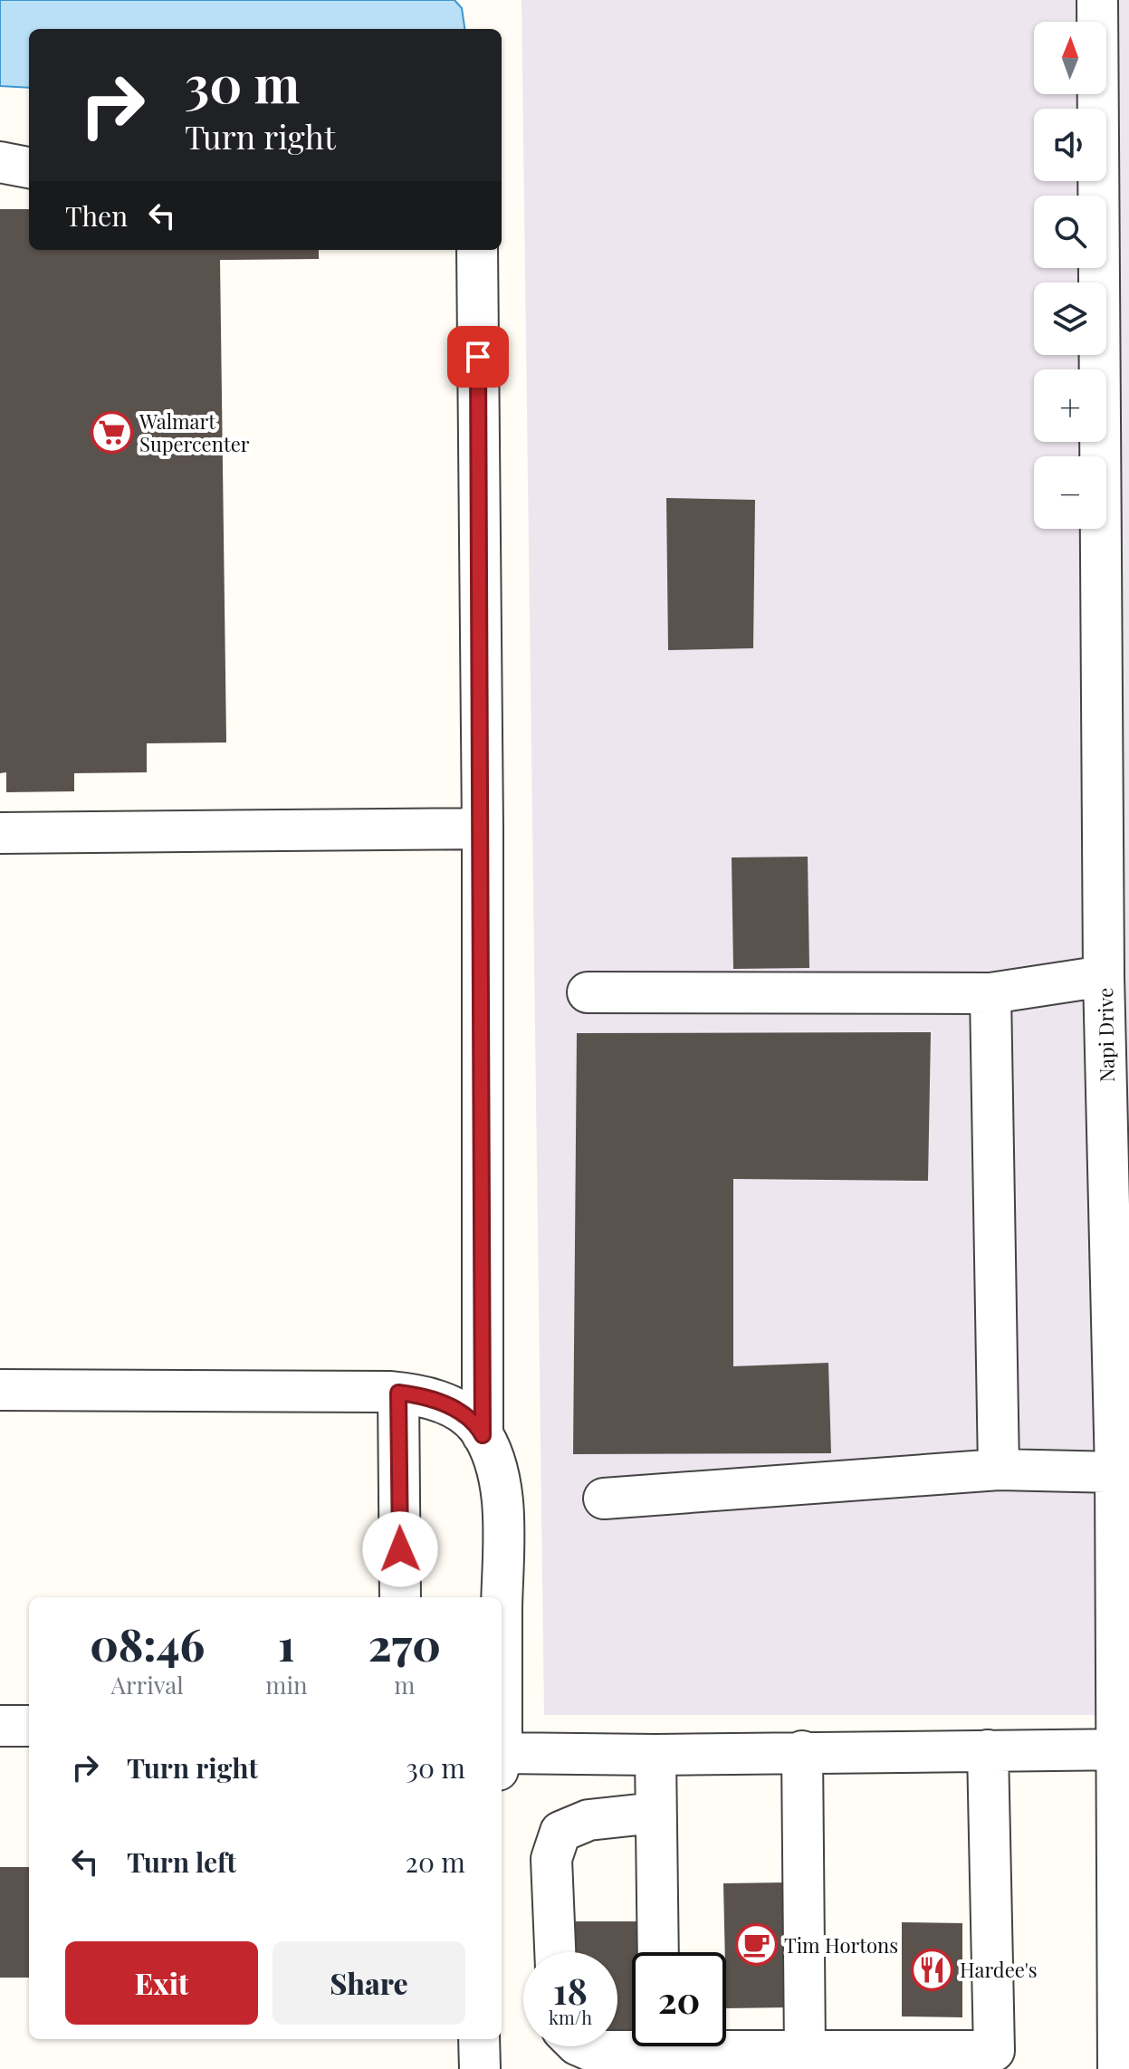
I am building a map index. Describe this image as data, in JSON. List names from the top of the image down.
{
  "streets": {
    "street": ["Napi Drive"]
  },
  "places": {
    "supermarket": ["Walmart Supercenter"],
    "cafe": ["Tim Hortons"],
    "restaurant": ["Hardee's"]
  },
  "north": "top",
  "page": {
    "map_buttons": ["+", "−"],
    "turn": ["30 m", "Turn right"],
    "then": "Then",
    "eta": [
      "08:46",
      "Arrival",
      "1",
      "min",
      "270",
      "m"
    ],
    "list": [
      {
        "name": "Turn right",
        "value": "30 m"
      },
      {
        "name": "Turn left",
        "value": "20 m"
      }
    ],
    "buttons": ["Exit", "Share"],
    "speed": "18 km/h",
    "limit": "20"
  }
}
